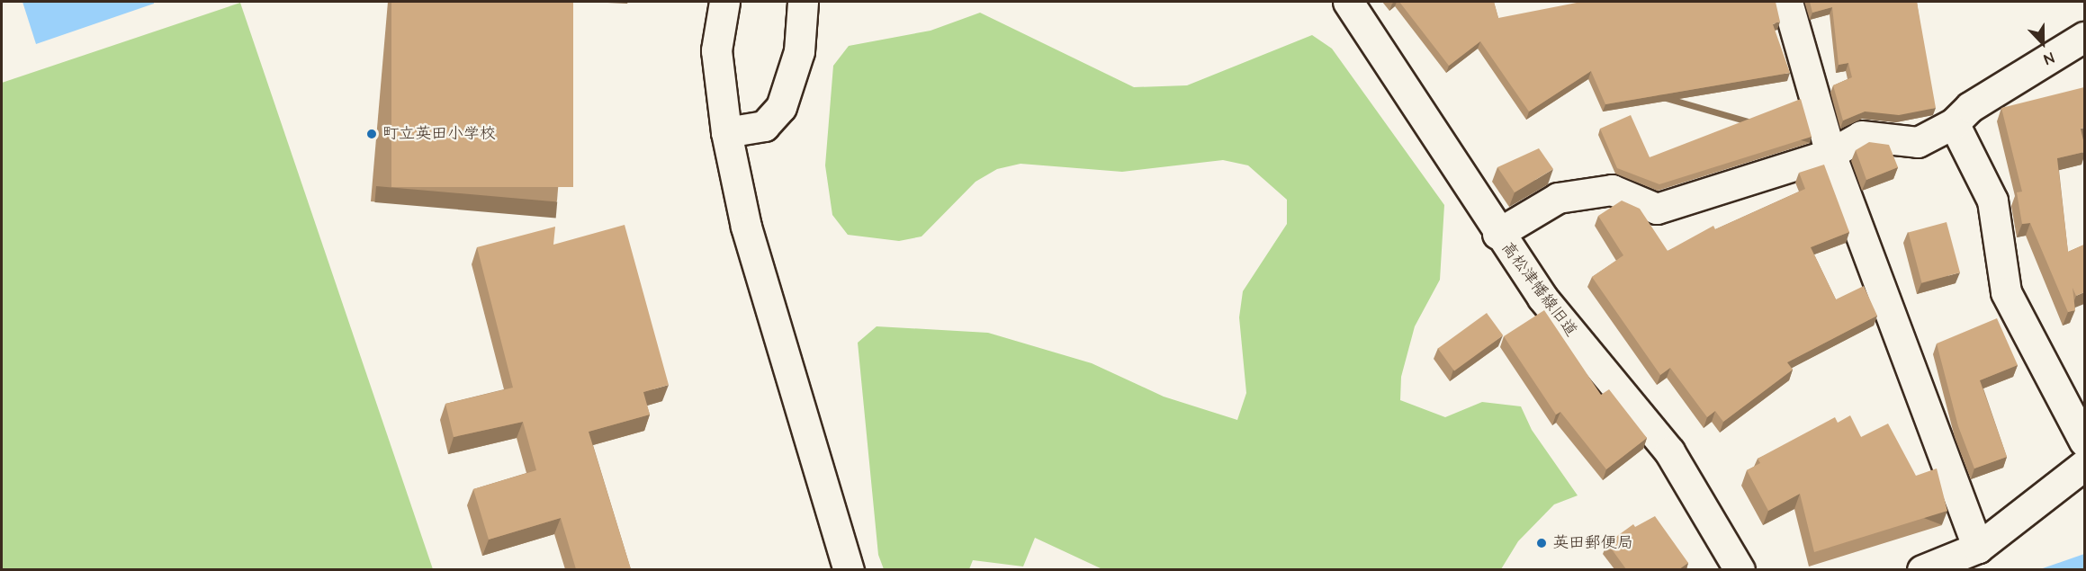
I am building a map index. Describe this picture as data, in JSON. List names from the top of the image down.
{
  "streets": {
    "street": ["高松津幡線旧道"]
  },
  "places": ["町立英田小学校", "英田郵便局"],
  "north": "bottom"
}
